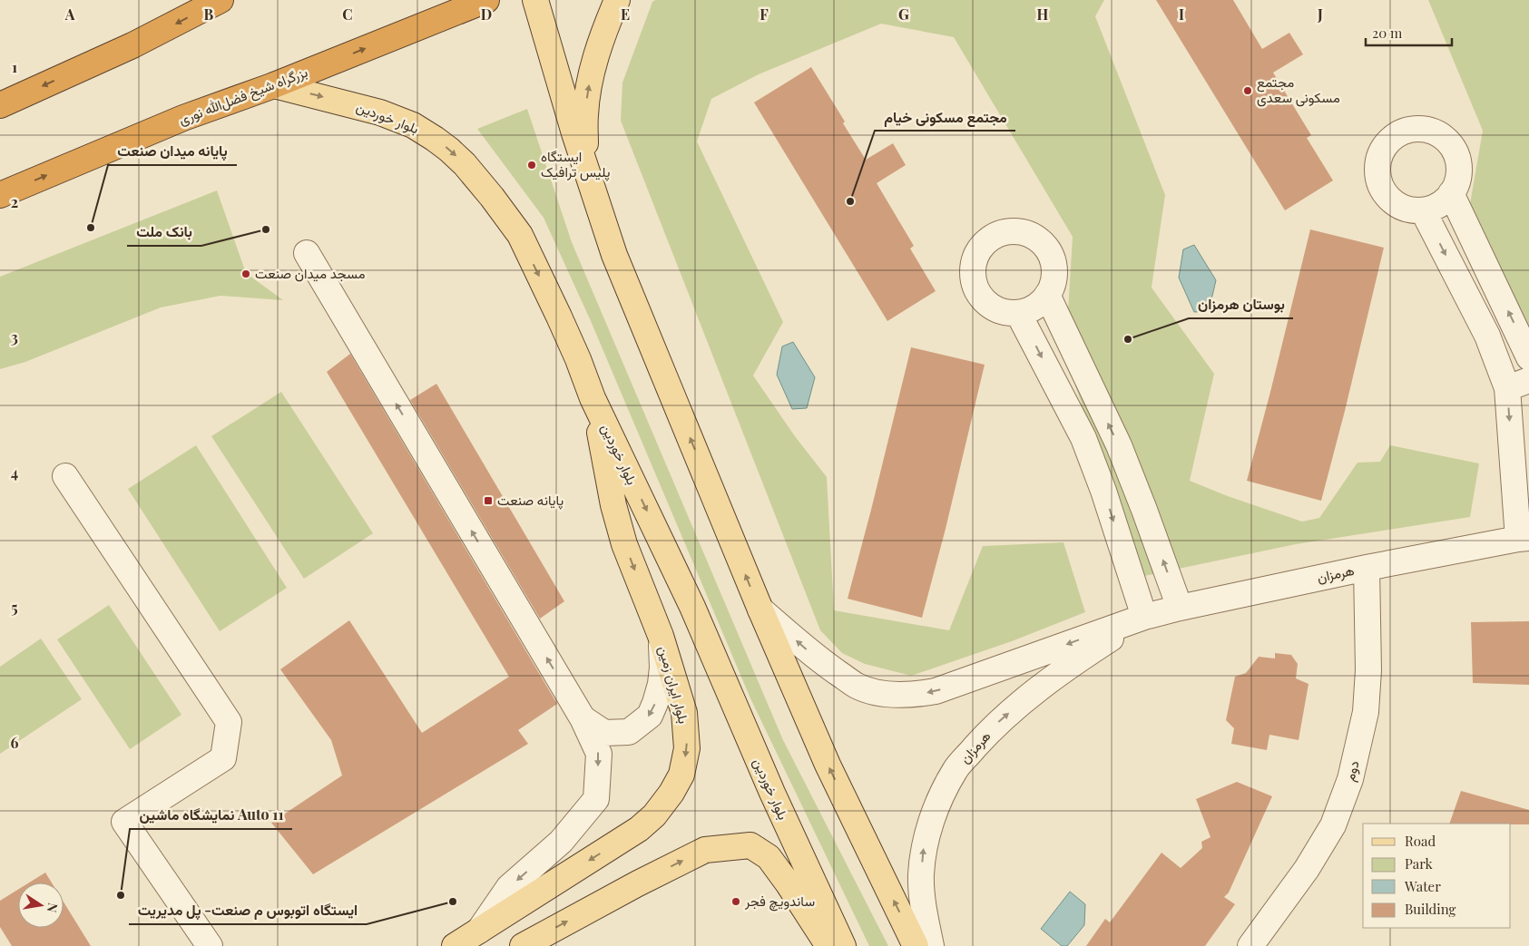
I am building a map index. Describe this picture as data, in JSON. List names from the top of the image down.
{
  "streets": {
    "highway": ["بزرگراه شیخ فضل‌الله نوری"],
    "main road": ["بلوار خوردین", "بلوار ایران زمین"],
    "street": ["هرمزان", "دوم"]
  },
  "crossings": [
    ["بزرگراه شیخ فضل‌الله نوری", "بلوار خوردین"],
    ["بلوار خوردین", "بلوار ایران زمین"],
    ["هرمزان", "دوم"]
  ],
  "one_way": ["بلوار ایران زمین"],
  "places": {
    "other": [
      "مجتمع مسکونی سعدی",
      "ایستگاه پلیس ترافیک",
      "مجتمع مسکونی خیام",
      "پایانه میدان صنعت",
      "بانک ملت",
      "مسجد میدان صنعت",
      "بوستان هرمزان",
      "نمایشگاه ماشین Auto 11",
      "ایستگاه اتوبوس م صنعت- پل مدیریت",
      "ساندویچ فجر"
    ],
    "transit": ["پایانه صنعت"]
  },
  "legend": [
    "Road",
    "Park",
    "Water",
    "Building"
  ],
  "scale_bar": "20 m",
  "north": "right",
  "grid": {
    "columns": [
      "A",
      "B",
      "C",
      "D",
      "E",
      "F",
      "G",
      "H",
      "I",
      "J"
    ],
    "rows": [
      "1",
      "2",
      "3",
      "4",
      "5",
      "6"
    ]
  }
}
